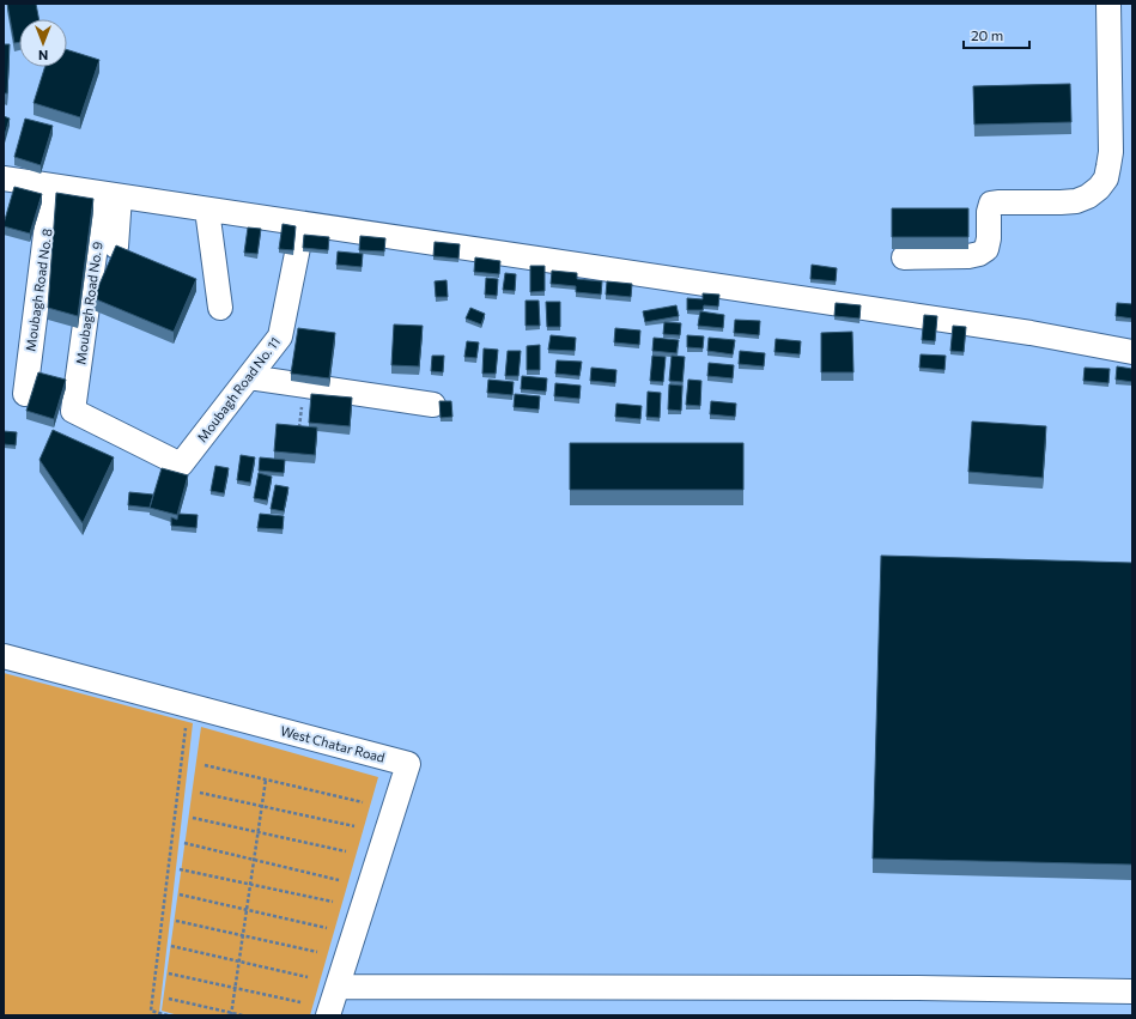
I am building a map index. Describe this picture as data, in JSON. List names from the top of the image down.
{
  "streets": {
    "street": [
      "Moubagh Road No. 8",
      "Moubagh Road No. 9",
      "Moubagh Road No. 11",
      "West Chatar Road"
    ]
  },
  "crossings": [
    ["Moubagh Road No. 9", "Moubagh Road No. 11"]
  ],
  "scale_bar": "20 m",
  "north": "bottom"
}
